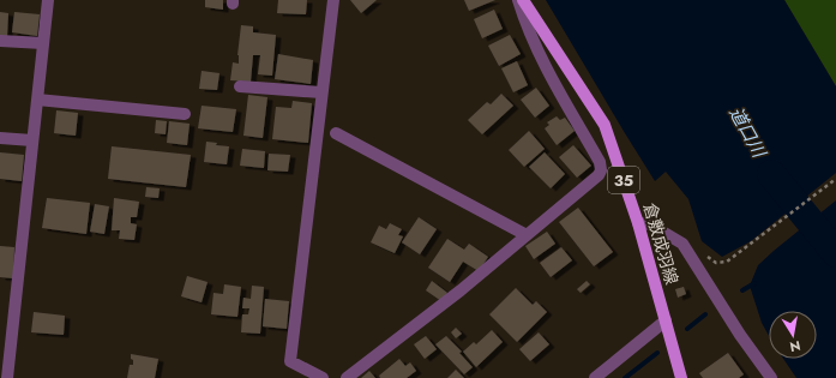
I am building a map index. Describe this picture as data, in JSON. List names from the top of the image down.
{
  "streets": {
    "main road": ["35", "倉敷成羽線"]
  },
  "water": ["道口川"],
  "north": "bottom"
}
